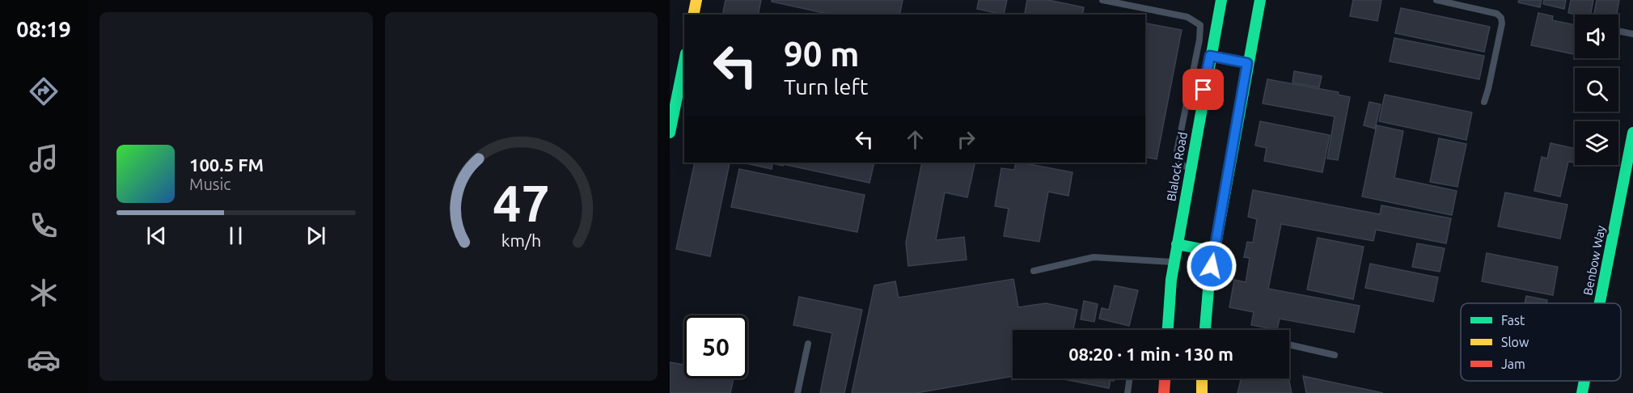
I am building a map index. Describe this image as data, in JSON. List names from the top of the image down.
{
  "streets": {
    "main road": ["Blalock Road", "Benbow Way"]
  },
  "legend": ["Fast", "Slow", "Jam"],
  "page": {
    "tabs": "08:19",
    "turn": ["90 m", "Turn left"],
    "song": ["100.5 FM", "Music"],
    "limit": "50",
    "trip": "08:20 · 1 min · 130 m",
    "gauge": ["47", "km/h"]
  }
}
